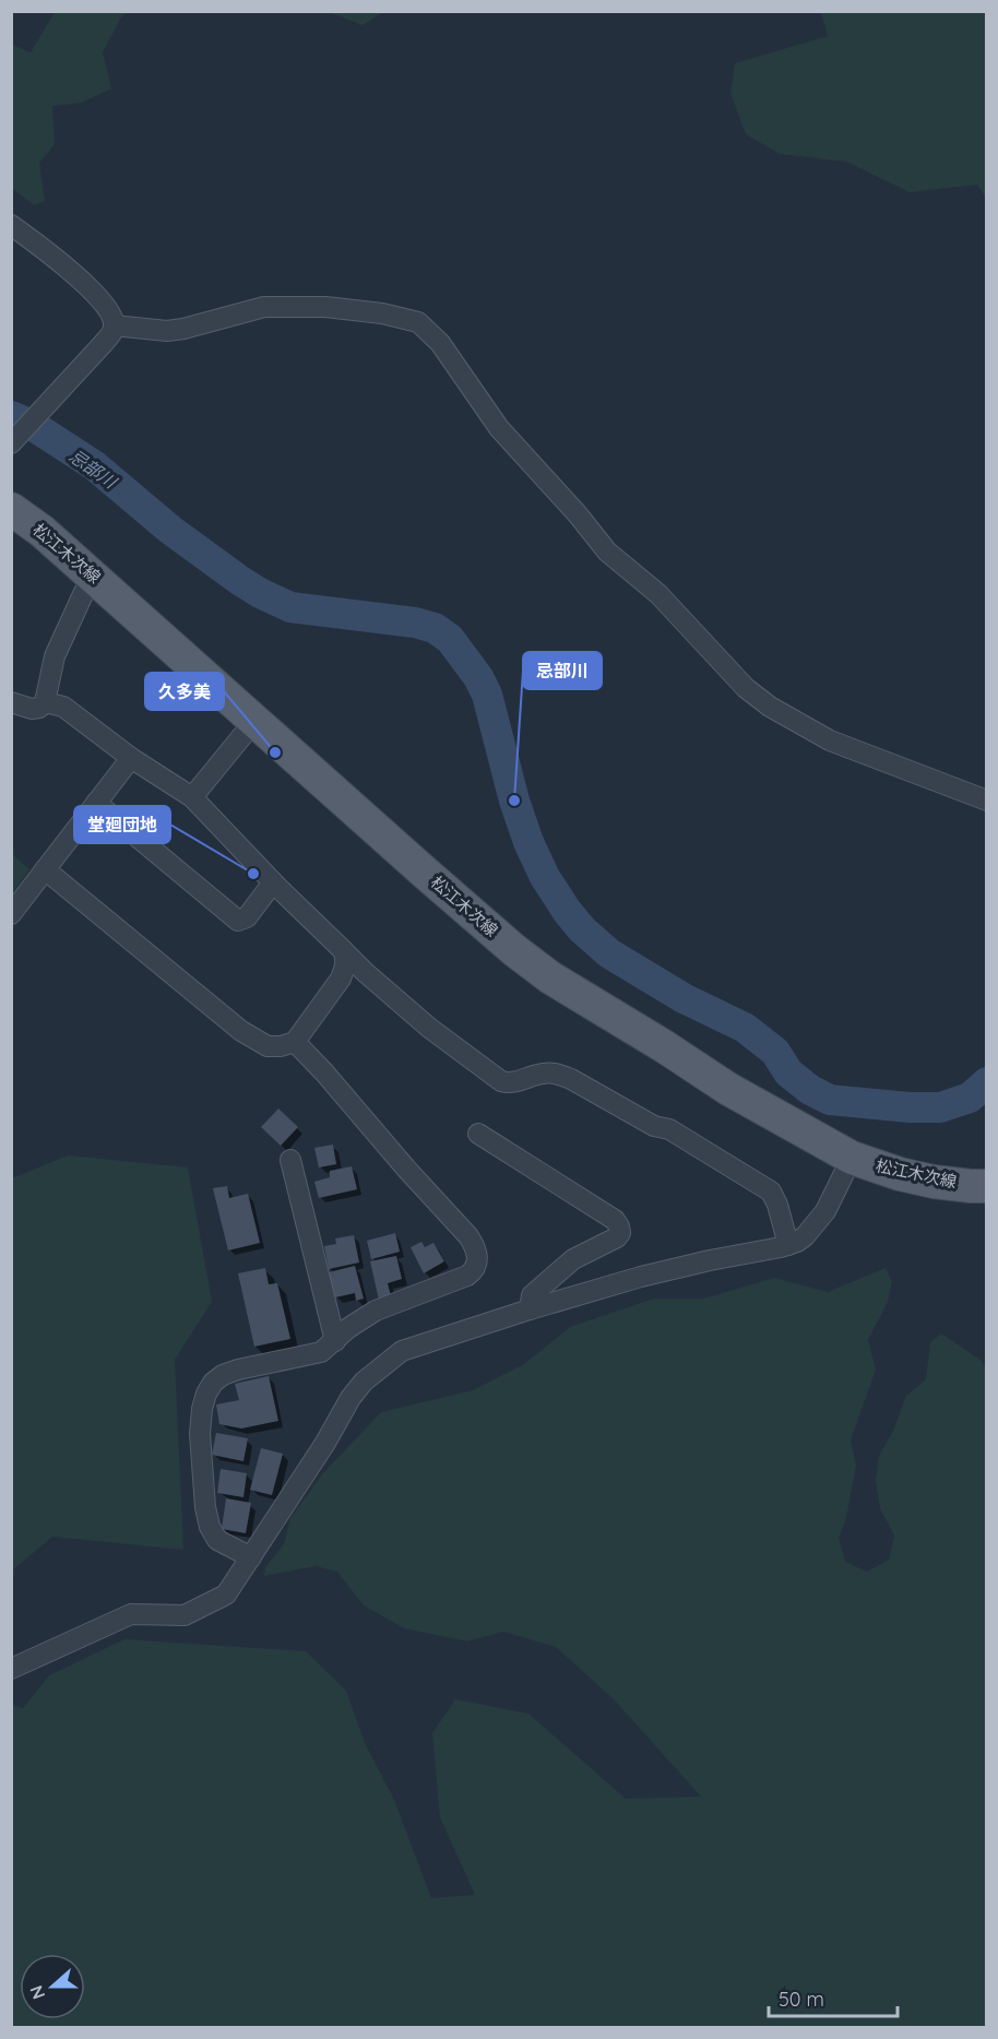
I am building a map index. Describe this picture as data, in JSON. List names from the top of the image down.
{
  "streets": {
    "main road": ["松江木次線"]
  },
  "water": ["忌部川"],
  "places": ["久多美", "忌部川", "堂廻団地"],
  "scale_bar": "50 m",
  "north": "left"
}
